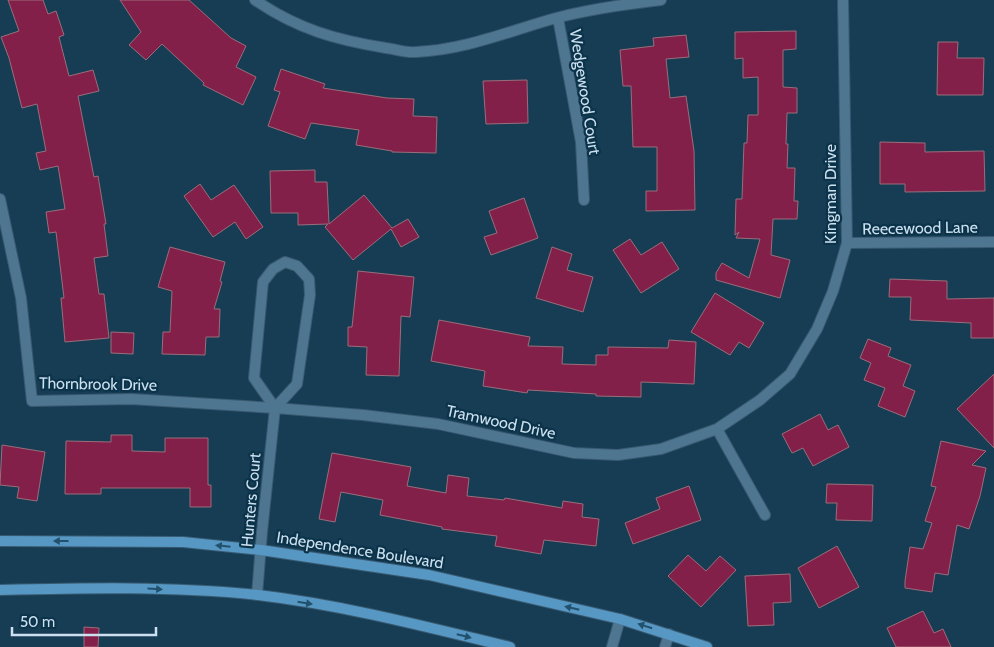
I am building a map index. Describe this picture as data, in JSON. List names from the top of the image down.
{
  "streets": {
    "main road": ["Independence Boulevard"],
    "street": [
      "Wedgewood Court",
      "Kingman Drive",
      "Reecewood Lane",
      "Thornbrook Drive",
      "Tramwood Drive",
      "Hunters Court"
    ]
  },
  "crossings": [
    ["Kingman Drive", "Reecewood Lane"],
    ["Kingman Drive", "Tramwood Drive"],
    ["Thornbrook Drive", "Tramwood Drive"],
    ["Thornbrook Drive", "Hunters Court"],
    ["Tramwood Drive", "Hunters Court"],
    ["Hunters Court", "Independence Boulevard"]
  ],
  "scale_bar": "50 m"
}
